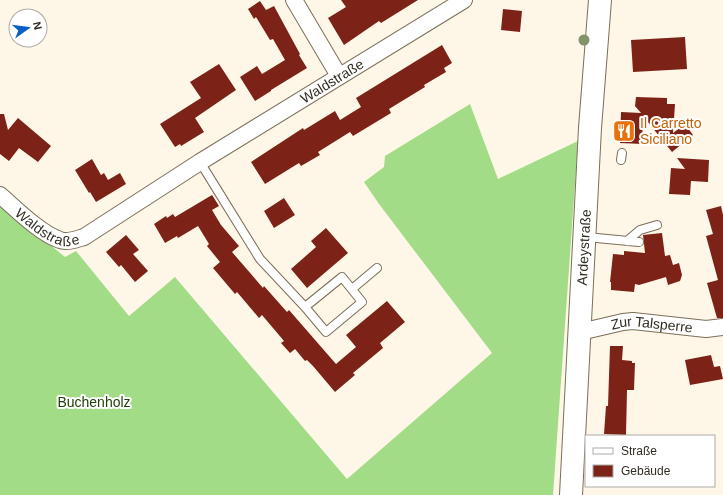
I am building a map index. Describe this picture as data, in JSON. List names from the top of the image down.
{
  "streets": {
    "main road": ["Ardeystraße"],
    "street": ["Waldstraße", "Zur Talsperre"]
  },
  "crossings": [
    ["Ardeystraße", "Zur Talsperre"]
  ],
  "parks": ["Buchenholz"],
  "places": {
    "restaurant": ["Il Carretto Siciliano"]
  },
  "legend": ["Straße", "Gebäude"],
  "north": "right"
}
